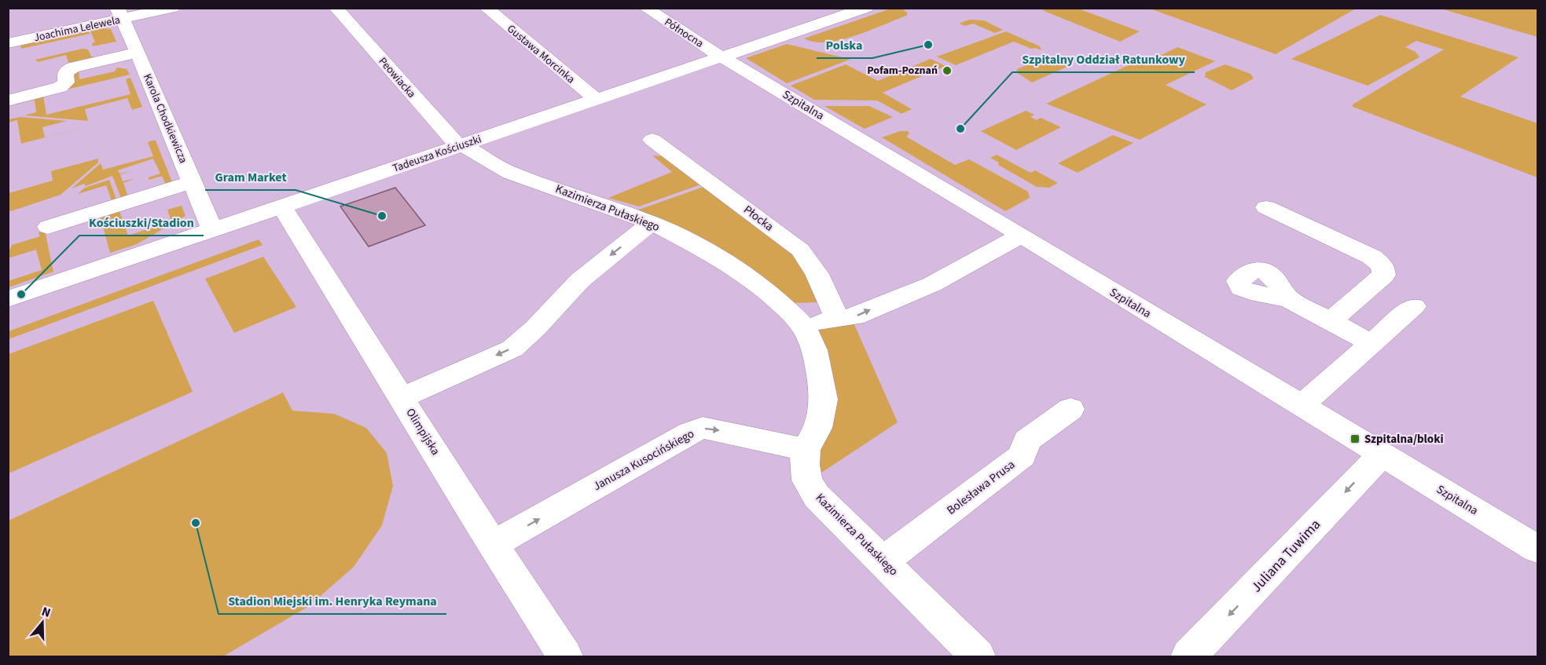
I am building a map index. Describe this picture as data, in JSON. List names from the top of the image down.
{
  "streets": {
    "street": [
      "Joachima Lelewela",
      "Północna",
      "Gustawa Morcinka",
      "Peowiacka",
      "Szpitalna",
      "Karola Chodkiewicza",
      "Tadeusza Kościuszki",
      "Kazimierza Pułaskiego",
      "Płocka",
      "Olimpijska",
      "Janusza Kusocińskiego",
      "Bolesława Prusa",
      "Juliana Tuwima"
    ]
  },
  "crossings": [
    ["Joachima Lelewela", "Karola Chodkiewicza"],
    ["Północna", "Szpitalna"],
    ["Północna", "Tadeusza Kościuszki"],
    ["Gustawa Morcinka", "Tadeusza Kościuszki"],
    ["Peowiacka", "Tadeusza Kościuszki"],
    ["Peowiacka", "Kazimierza Pułaskiego"],
    ["Szpitalna", "Tadeusza Kościuszki"],
    ["Szpitalna", "Juliana Tuwima"],
    ["Karola Chodkiewicza", "Tadeusza Kościuszki"],
    ["Tadeusza Kościuszki", "Kazimierza Pułaskiego"],
    ["Tadeusza Kościuszki", "Olimpijska"],
    ["Kazimierza Pułaskiego", "Janusza Kusocińskiego"],
    ["Kazimierza Pułaskiego", "Bolesława Prusa"],
    ["Olimpijska", "Janusza Kusocińskiego"]
  ],
  "one_way": ["Juliana Tuwima"],
  "places": {
    "other": [
      "Polska",
      "Pofam-Poznań",
      "Szpitalny Oddział Ratunkowy",
      "Gram Market",
      "Kościuszki/Stadion",
      "Stadion Miejski im. Henryka Reymana"
    ],
    "transit": ["Szpitalna/bloki"]
  },
  "north": "top"
}
